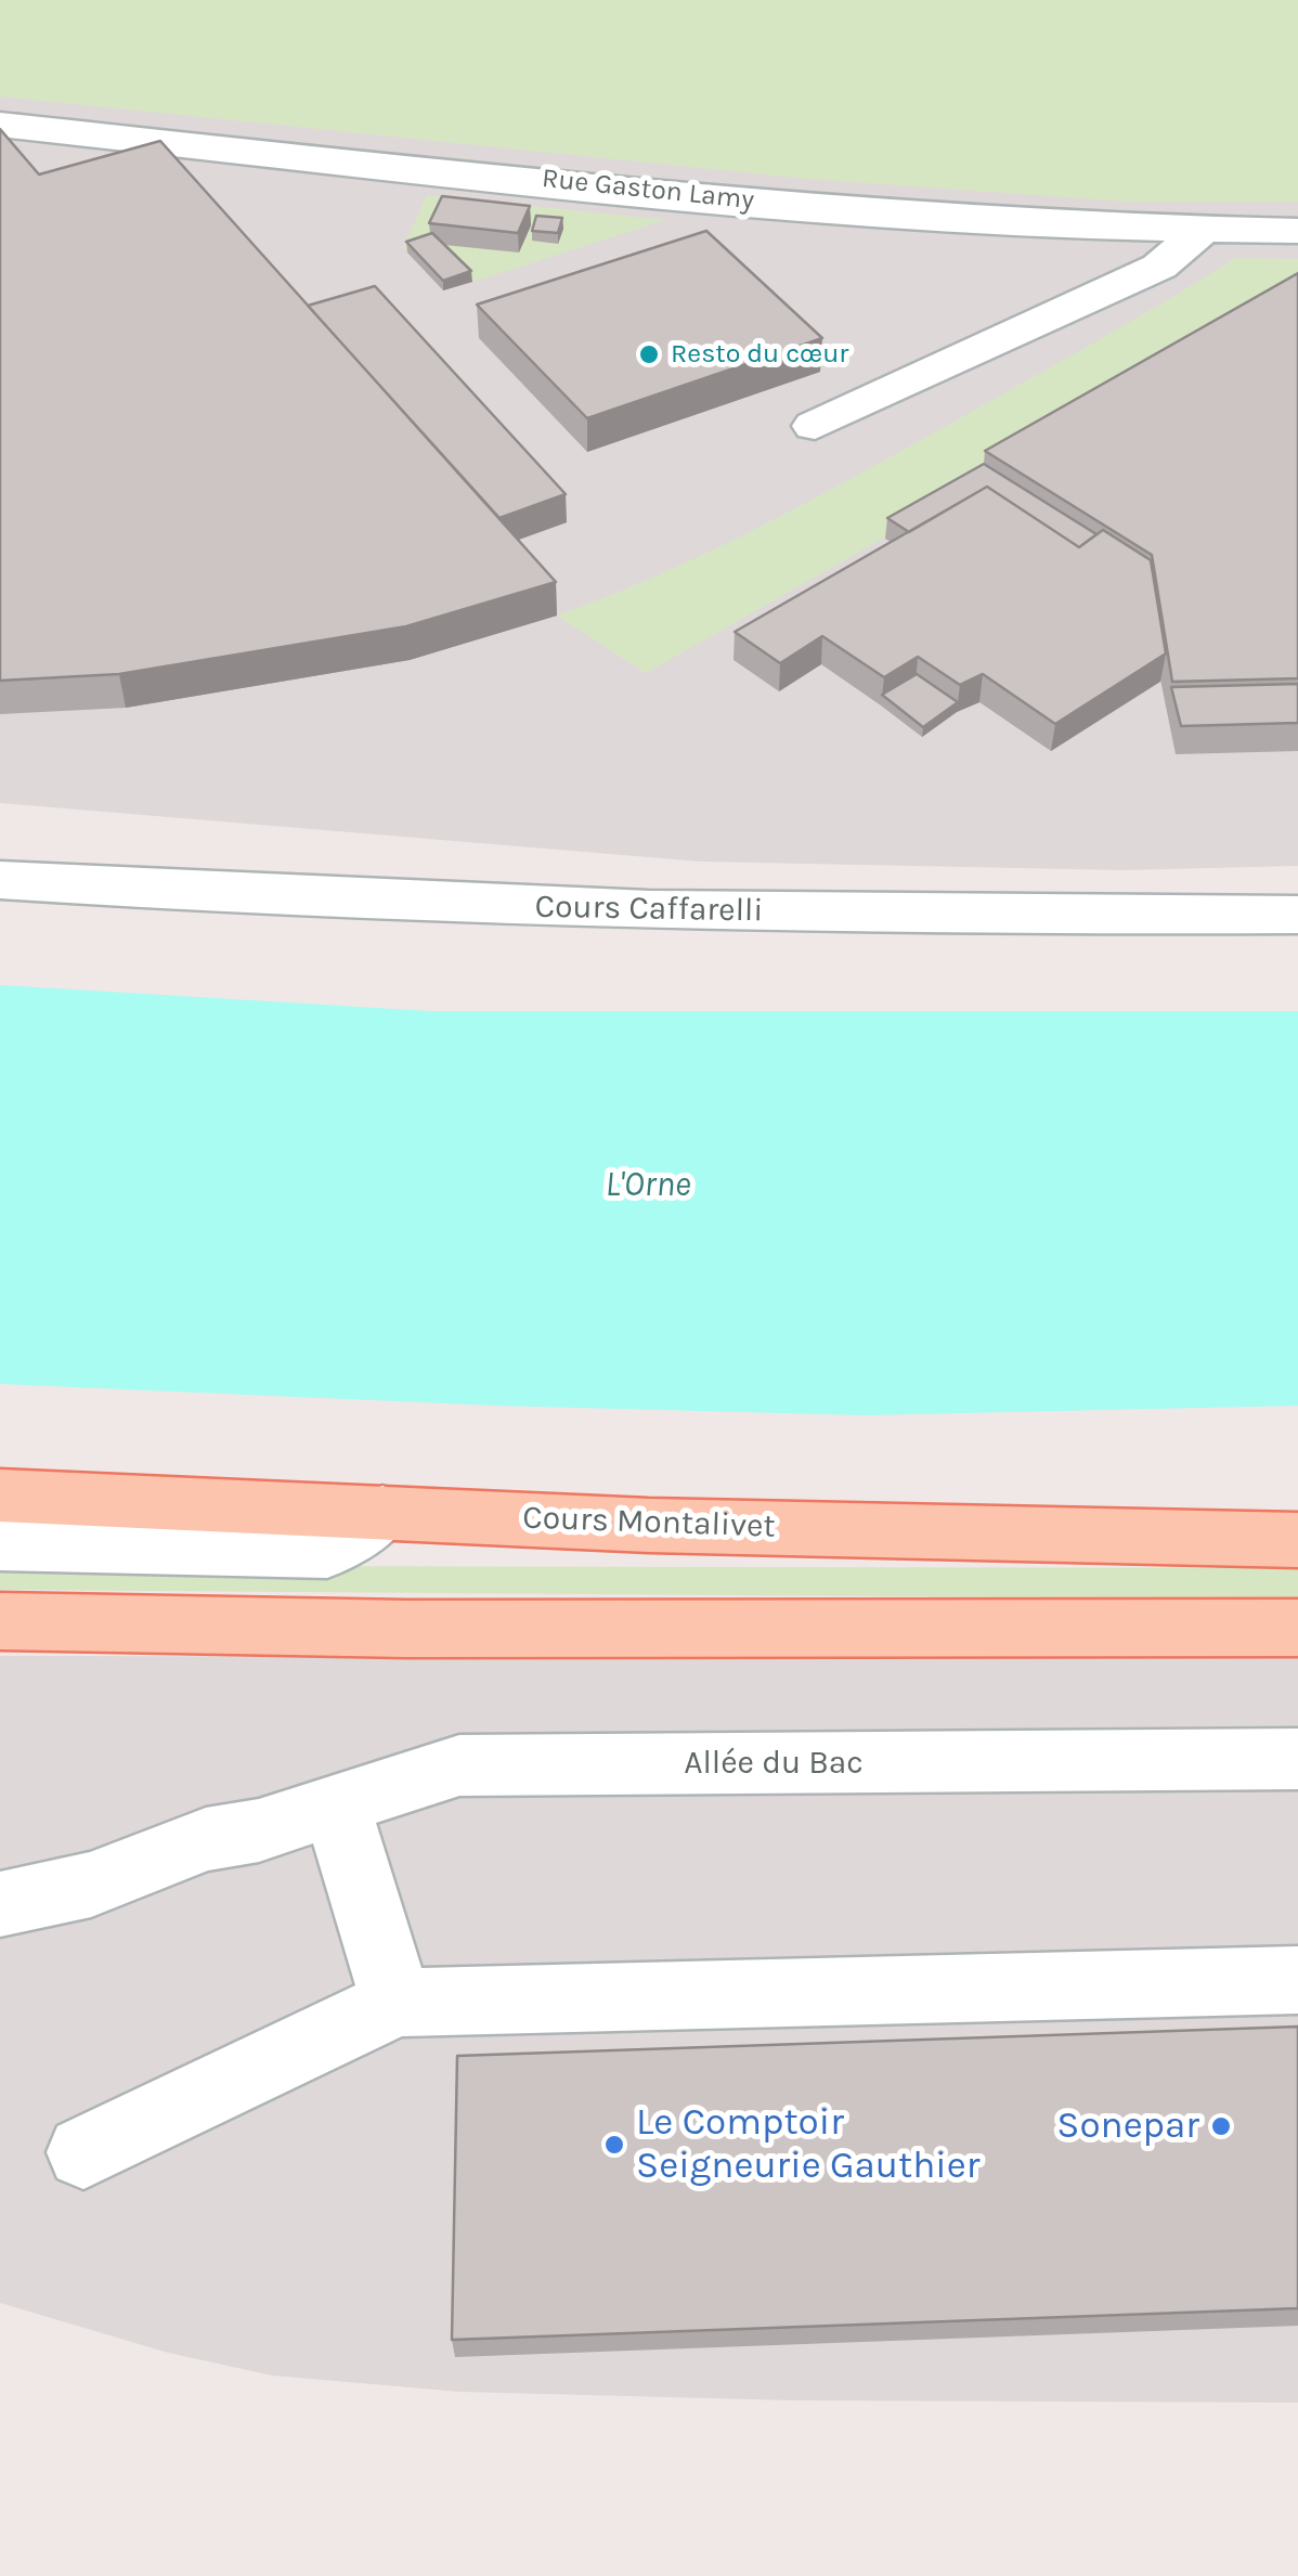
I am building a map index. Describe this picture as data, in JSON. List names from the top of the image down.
{
  "streets": {
    "main road": ["Cours Montalivet"],
    "street": ["Rue Gaston Lamy", "Cours Caffarelli", "Allée du Bac"]
  },
  "water": ["L'Orne"],
  "places": ["Resto du cœur", "Sonepar", "Le Comptoir Seigneurie Gauthier"]
}
